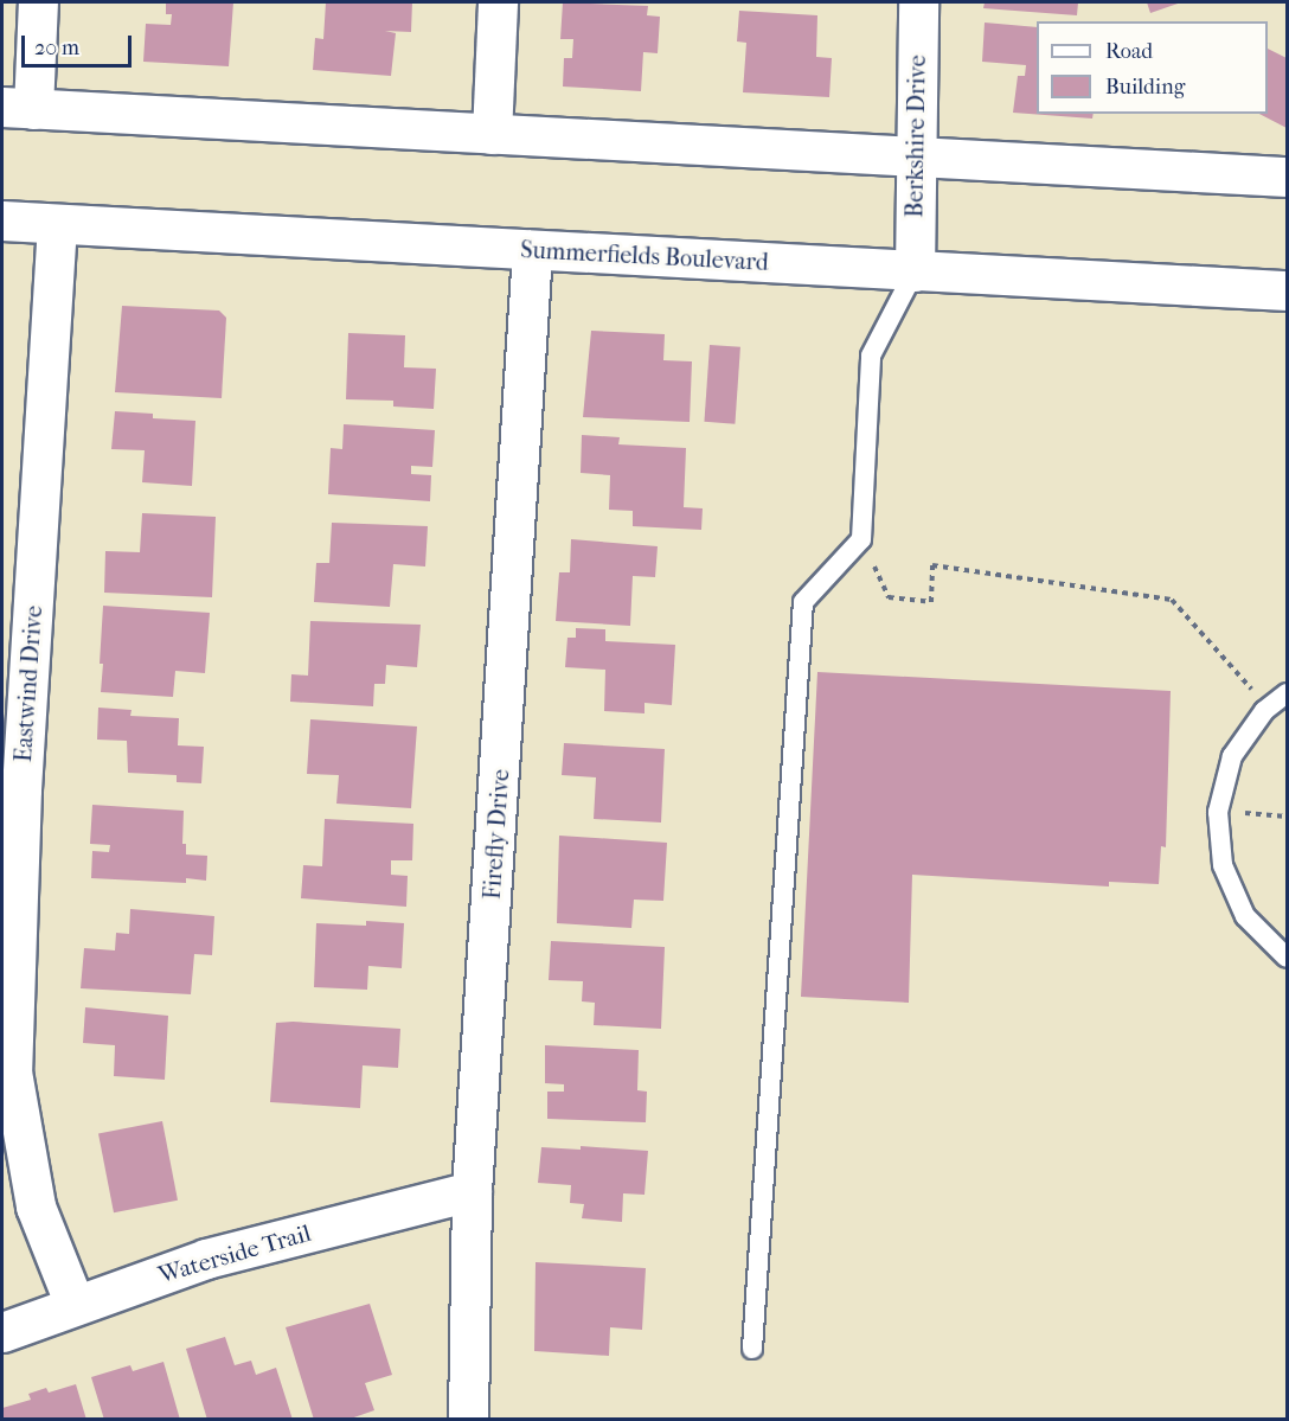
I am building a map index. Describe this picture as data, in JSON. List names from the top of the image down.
{
  "streets": {
    "street": [
      "Berkshire Drive",
      "Summerfields Boulevard",
      "Eastwind Drive",
      "Firefly Drive",
      "Waterside Trail"
    ]
  },
  "crossings": [
    ["Berkshire Drive", "Summerfields Boulevard"],
    ["Summerfields Boulevard", "Eastwind Drive"],
    ["Summerfields Boulevard", "Firefly Drive"],
    ["Eastwind Drive", "Waterside Trail"],
    ["Firefly Drive", "Waterside Trail"]
  ],
  "legend": ["Road", "Building"],
  "scale_bar": "20 m"
}
